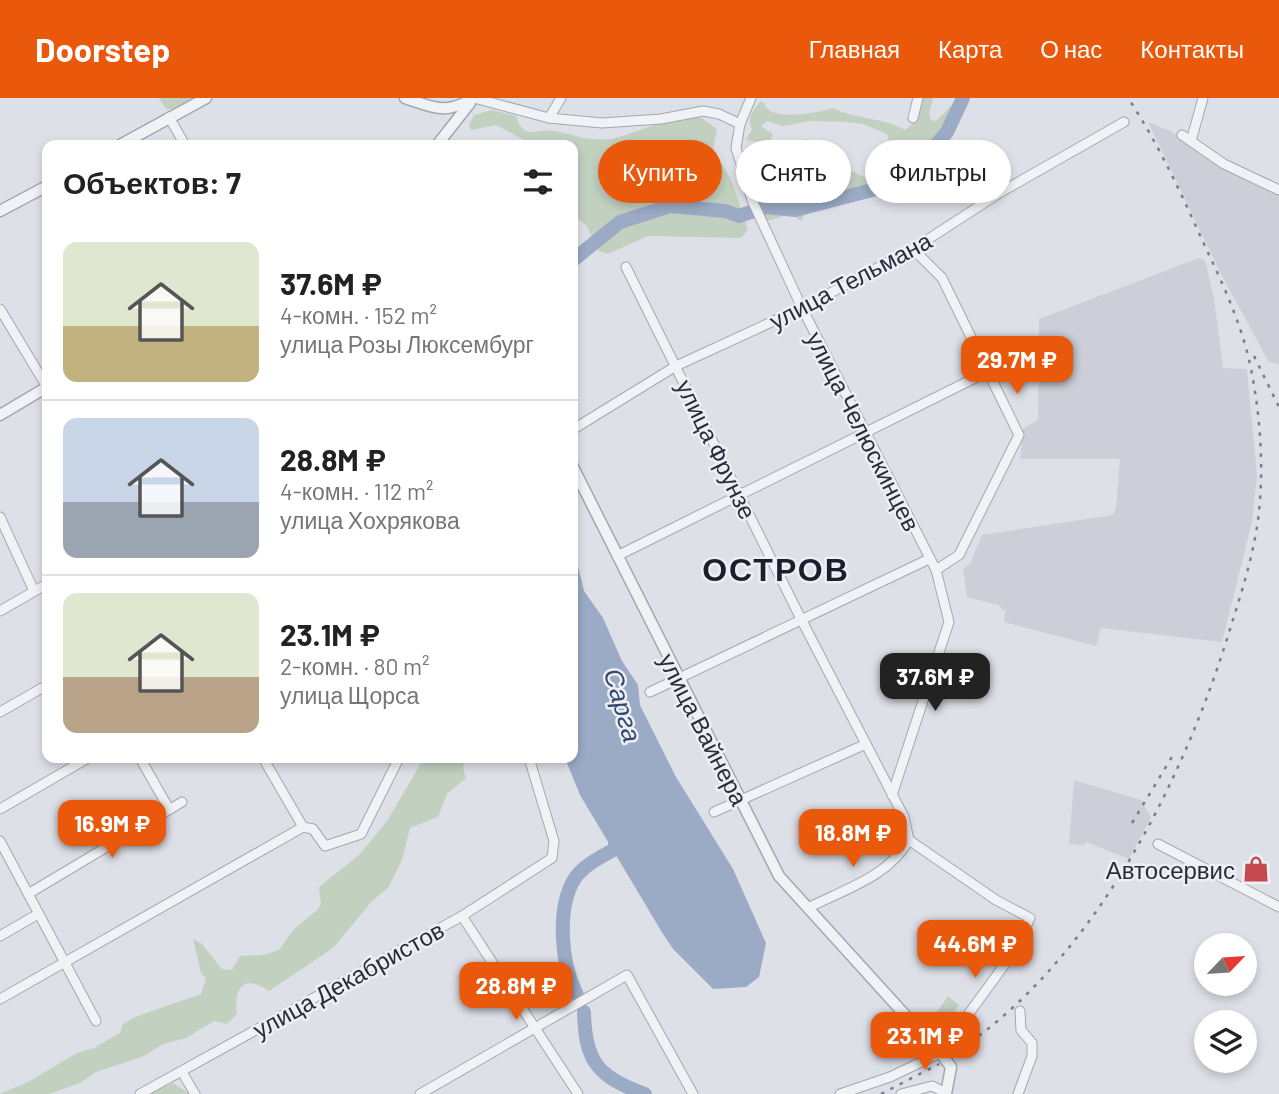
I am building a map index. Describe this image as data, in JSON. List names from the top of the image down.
{
  "streets": {
    "street": [
      "улица Тельмана",
      "улица Челюскинцев",
      "улица Фрунзе",
      "улица Вайнера",
      "улица Декабристов"
    ]
  },
  "crossings": [
    ["улица Тельмана", "улица Челюскинцев"],
    ["улица Тельмана", "улица Фрунзе"],
    ["улица Челюскинцев", "улица Фрунзе"]
  ],
  "districts": ["ОСТРОВ"],
  "water": ["Сарга"],
  "places": {
    "shop": ["Автосервис"]
  },
  "north": "top right",
  "page": {
    "header": "Doorstep",
    "nav": [
      "Главная",
      "Карта",
      "О нас",
      "Контакты"
    ],
    "chip": ["Купить", "Снять", "Фильтры"],
    "heading": "Объектов: 7",
    "list": [
      {
        "name": "37.6M ₽",
        "note": "4-комн. · 152 m² · улица Розы Люксембург"
      },
      {
        "name": "28.8M ₽",
        "note": "4-комн. · 112 m² · улица Хохрякова"
      },
      {
        "name": "23.1M ₽",
        "note": "2-комн. · 80 m² · улица Щорса"
      }
    ],
    "price": [
      "29.7M ₽",
      "37.6M ₽",
      "16.9M ₽",
      "18.8M ₽",
      "44.6M ₽",
      "28.8M ₽",
      "23.1M ₽"
    ]
  }
}
